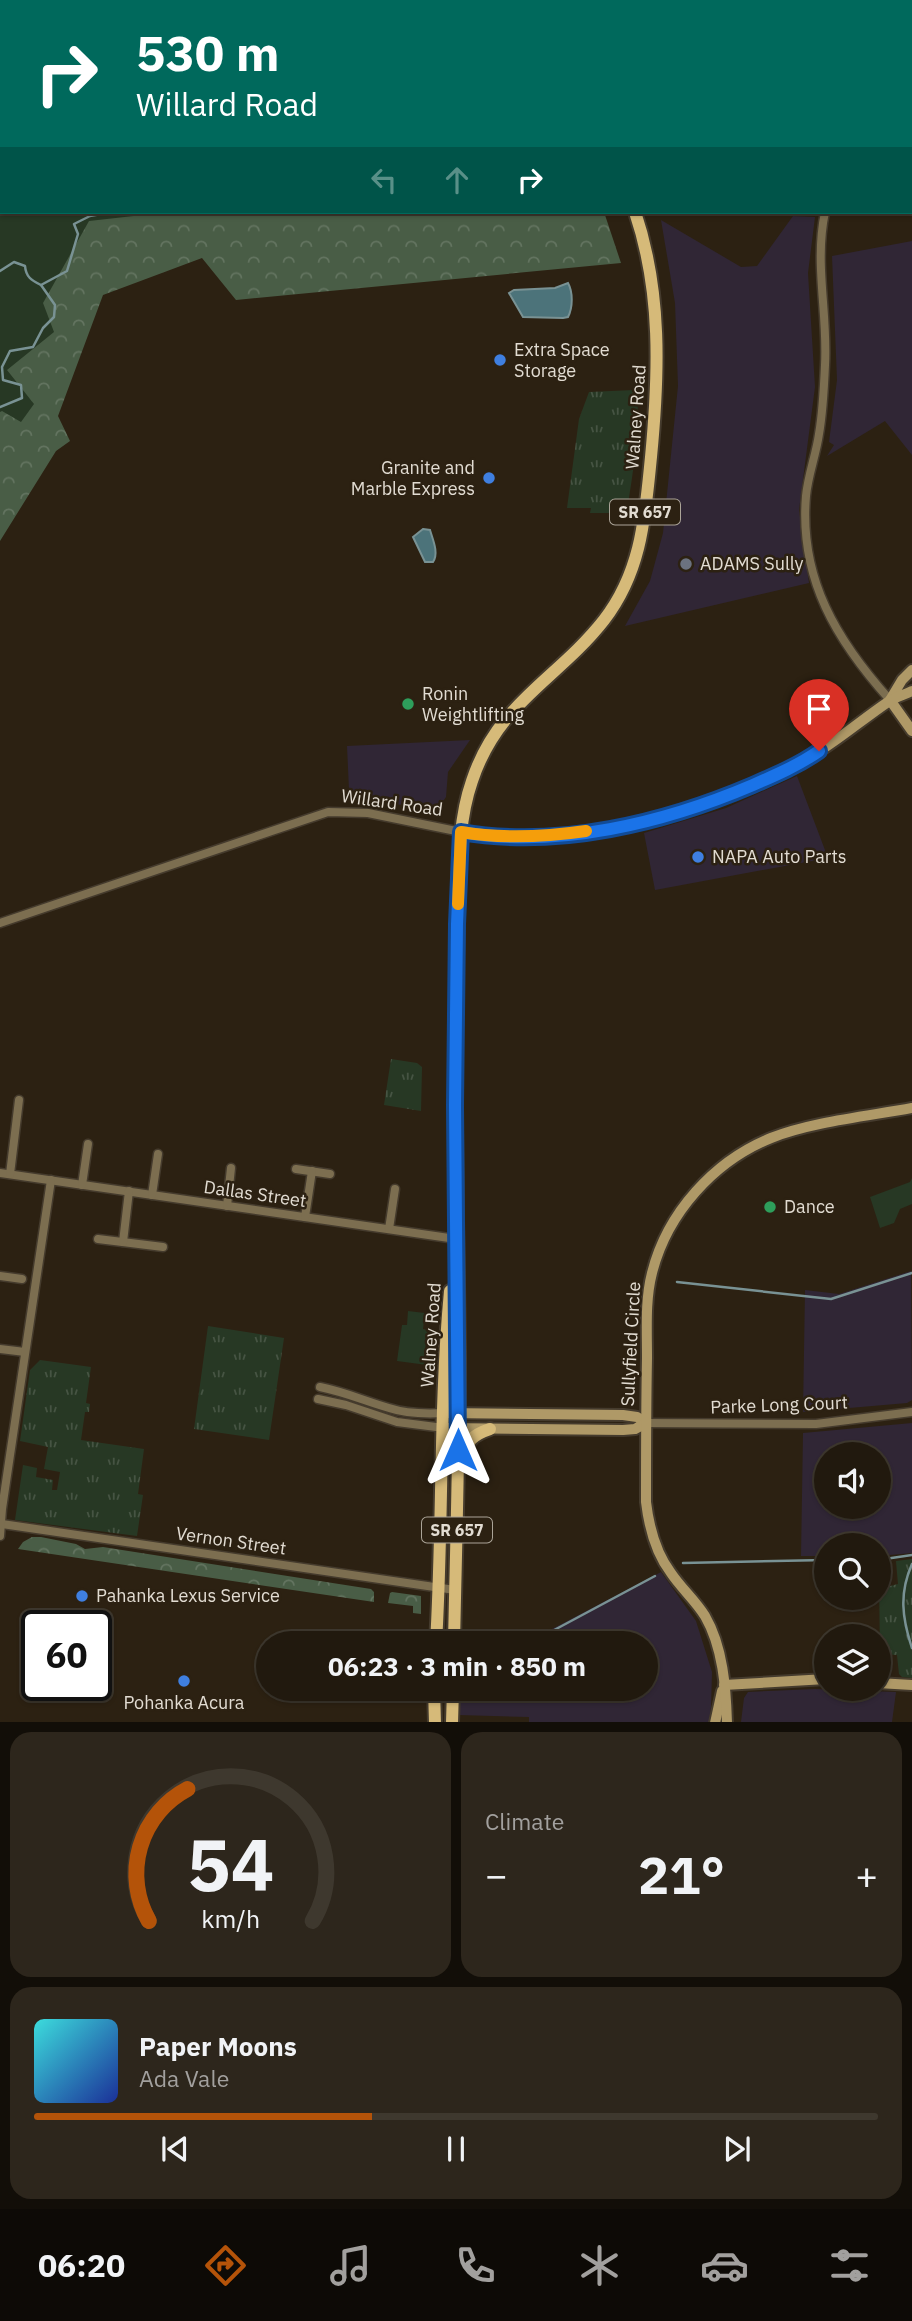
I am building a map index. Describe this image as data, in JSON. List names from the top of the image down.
{
  "streets": {
    "main road": ["Walney Road", "SR 657"],
    "street": [
      "Willard Road",
      "Dallas Street",
      "Sullyfield Circle",
      "Parke Long Court",
      "Vernon Street"
    ]
  },
  "crossings": [
    ["Walney Road", "Willard Road"],
    ["Walney Road", "Dallas Street"],
    ["Walney Road", "Vernon Street"],
    ["Sullyfield Circle", "Parke Long Court"]
  ],
  "places": [
    "Extra Space Storage",
    "Granite and Marble Express",
    "ADAMS Sully",
    "Ronin Weightlifting",
    "NAPA Auto Parts",
    "Dance",
    "Pahanka Lexus Service",
    "Pohanka Acura"
  ],
  "page": {
    "turn": ["530 m", "Willard Road"],
    "limit": "60",
    "trip": "06:23 · 3 min · 850 m",
    "tile": "Climate",
    "heat": ["−", "21°", "+"],
    "song": ["Paper Moons", "Ada Vale"],
    "tabs": "06:20",
    "gauge": ["54", "km/h"]
  }
}
